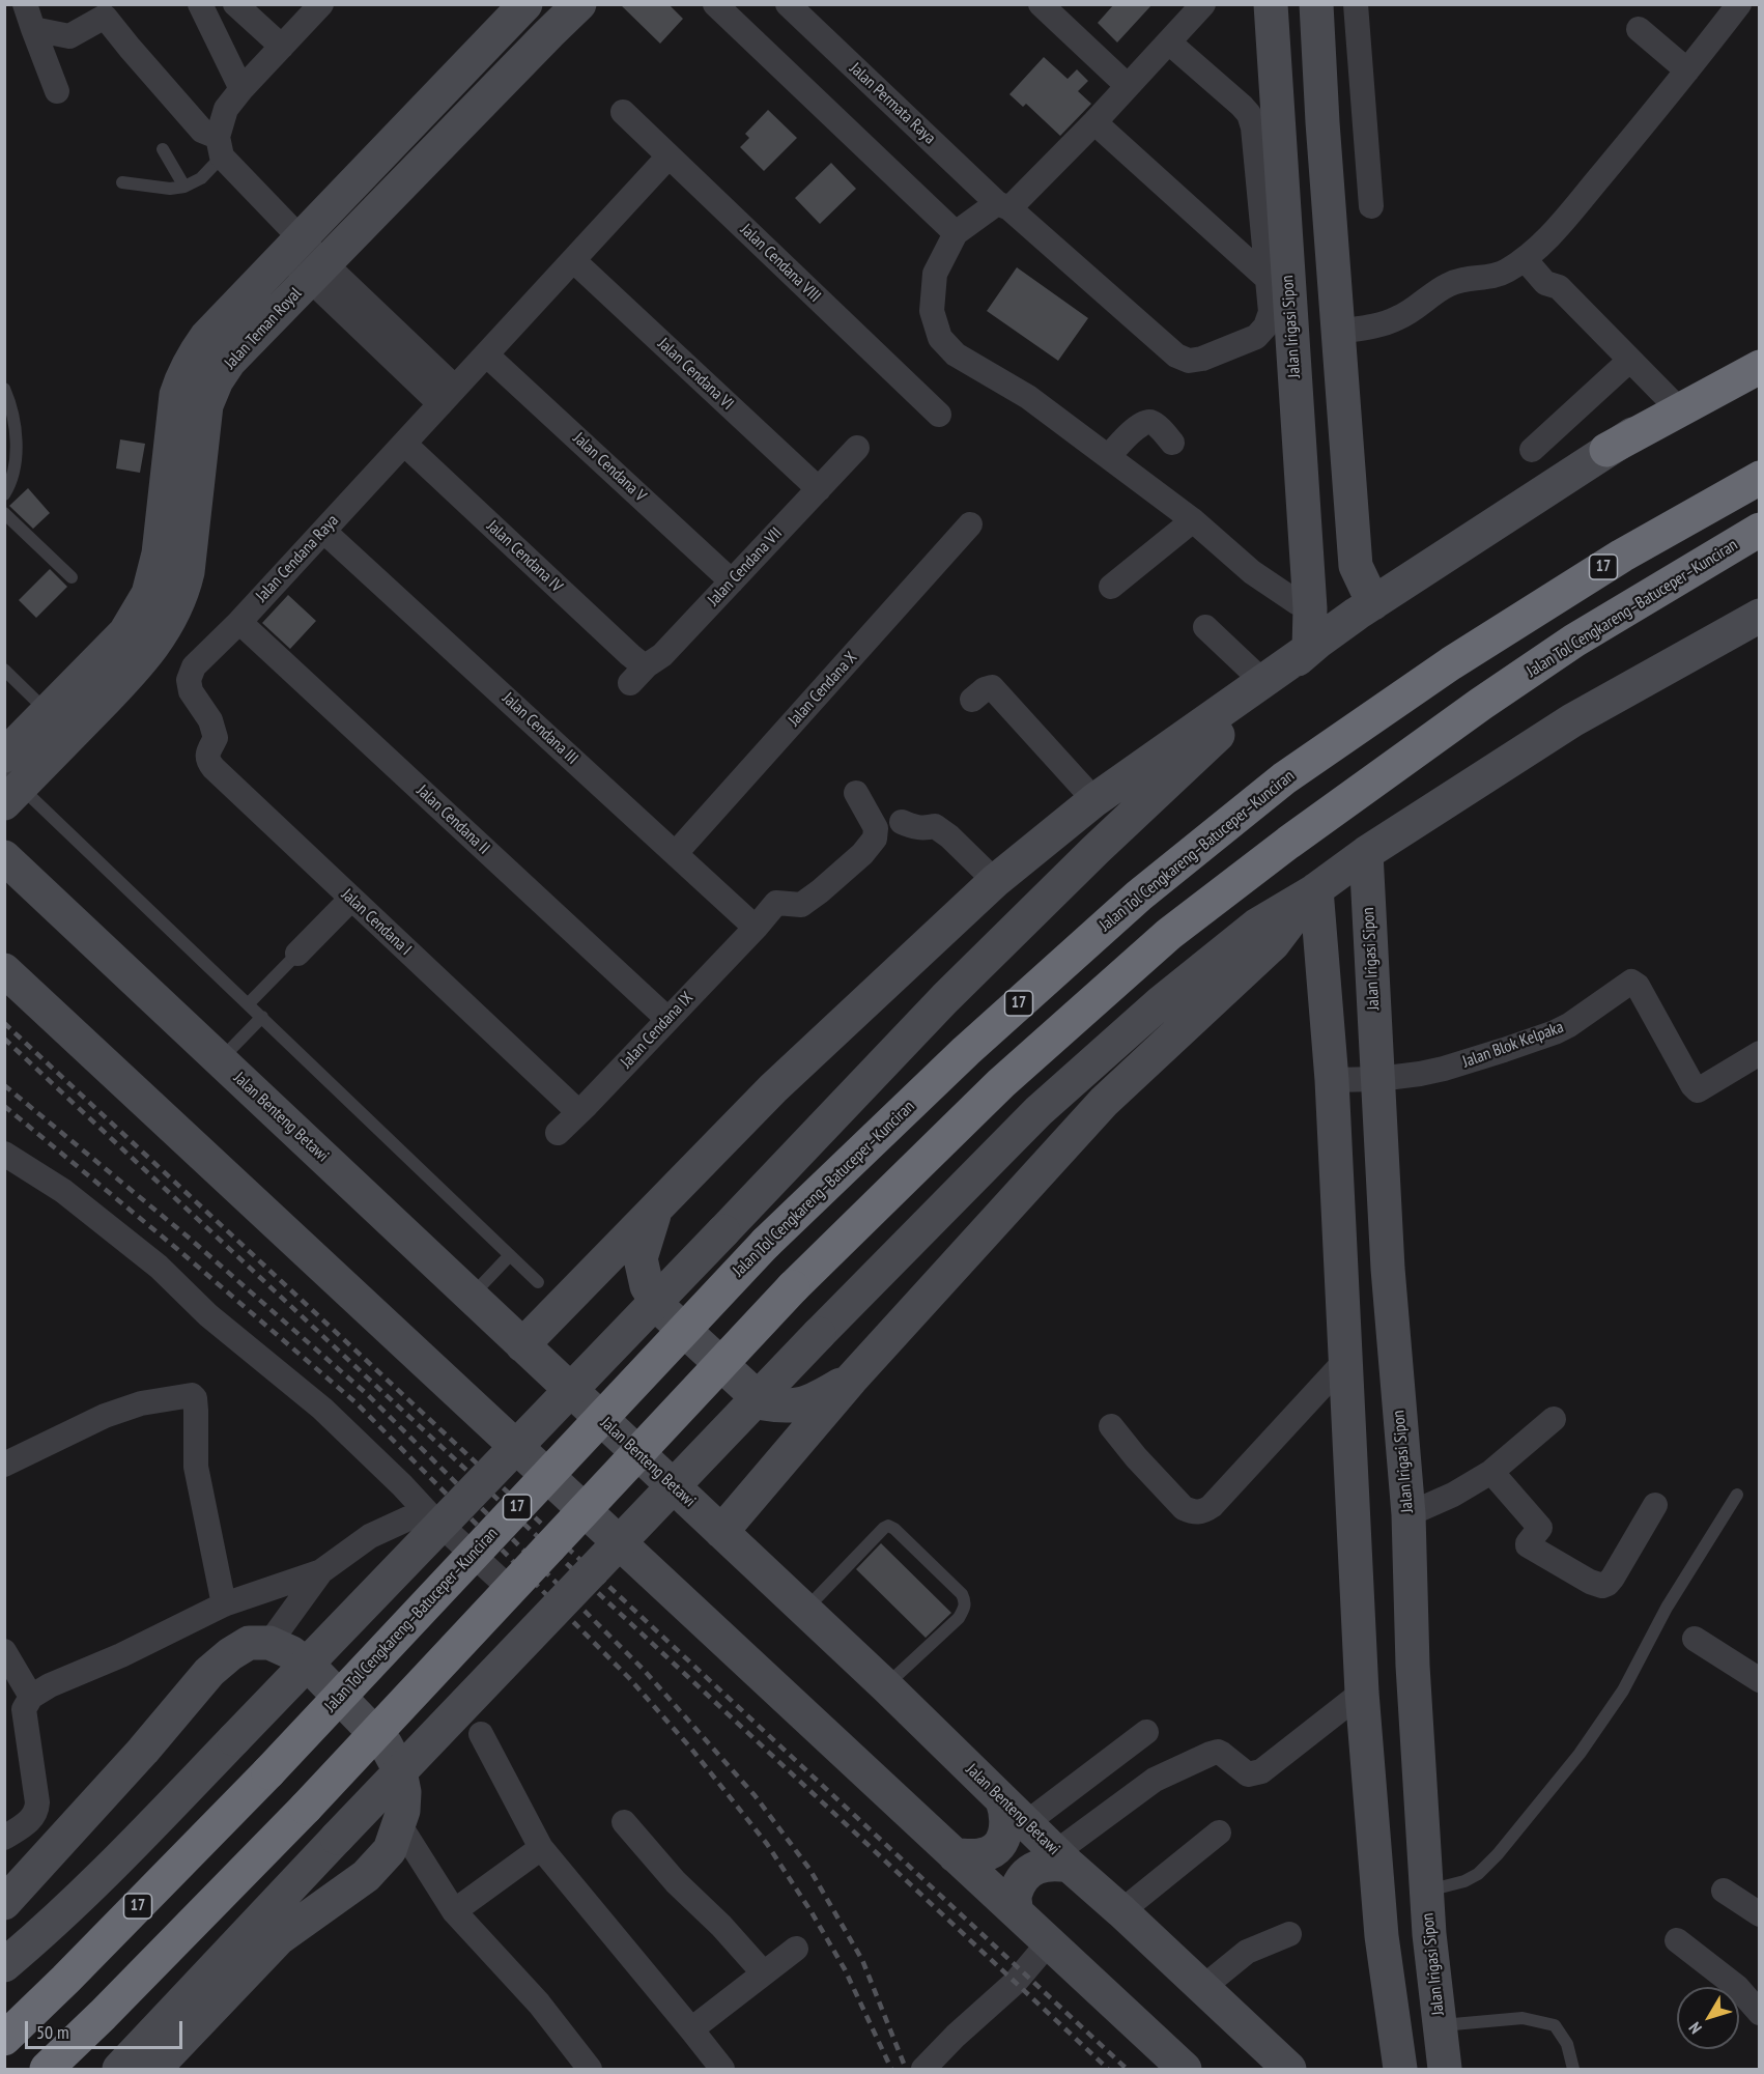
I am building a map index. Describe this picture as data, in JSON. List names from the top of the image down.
{
  "streets": {
    "highway": ["17", "Jalan Tol Cengkareng–Batuceper–Kunciran"],
    "street": [
      "Jalan Permata Raya",
      "Jalan Cendana VIII",
      "Jalan Irigasi Sipon",
      "Jalan Teman Royal",
      "Jalan Cendana VI",
      "Jalan Cendana V",
      "Jalan Cendana IV",
      "Jalan Cendana Raya",
      "Jalan Cendana VII",
      "Jalan Cendana X",
      "Jalan Cendana III",
      "Jalan Cendana II",
      "Jalan Cendana I",
      "Jalan Cendana IX",
      "Jalan Blok Kelpaka",
      "Jalan Benteng Betawi"
    ]
  },
  "crossings": [
    ["Jalan Cendana VIII", "Jalan Cendana Raya"],
    ["Jalan Irigasi Sipon", "Jalan Blok Kelpaka"],
    ["Jalan Cendana VI", "Jalan Cendana Raya"],
    ["Jalan Cendana VI", "Jalan Cendana VII"],
    ["Jalan Cendana V", "Jalan Cendana Raya"],
    ["Jalan Cendana V", "Jalan Cendana VII"],
    ["Jalan Cendana IV", "Jalan Cendana Raya"],
    ["Jalan Cendana IV", "Jalan Cendana VII"],
    ["Jalan Cendana Raya", "Jalan Cendana III"],
    ["Jalan Cendana Raya", "Jalan Cendana II"],
    ["Jalan Cendana Raya", "Jalan Cendana I"],
    ["Jalan Cendana X", "Jalan Cendana III"],
    ["Jalan Cendana III", "Jalan Cendana IX"],
    ["Jalan Cendana II", "Jalan Cendana IX"],
    ["Jalan Cendana I", "Jalan Cendana IX"]
  ],
  "scale_bar": "50 m",
  "north": "bottom left"
}
